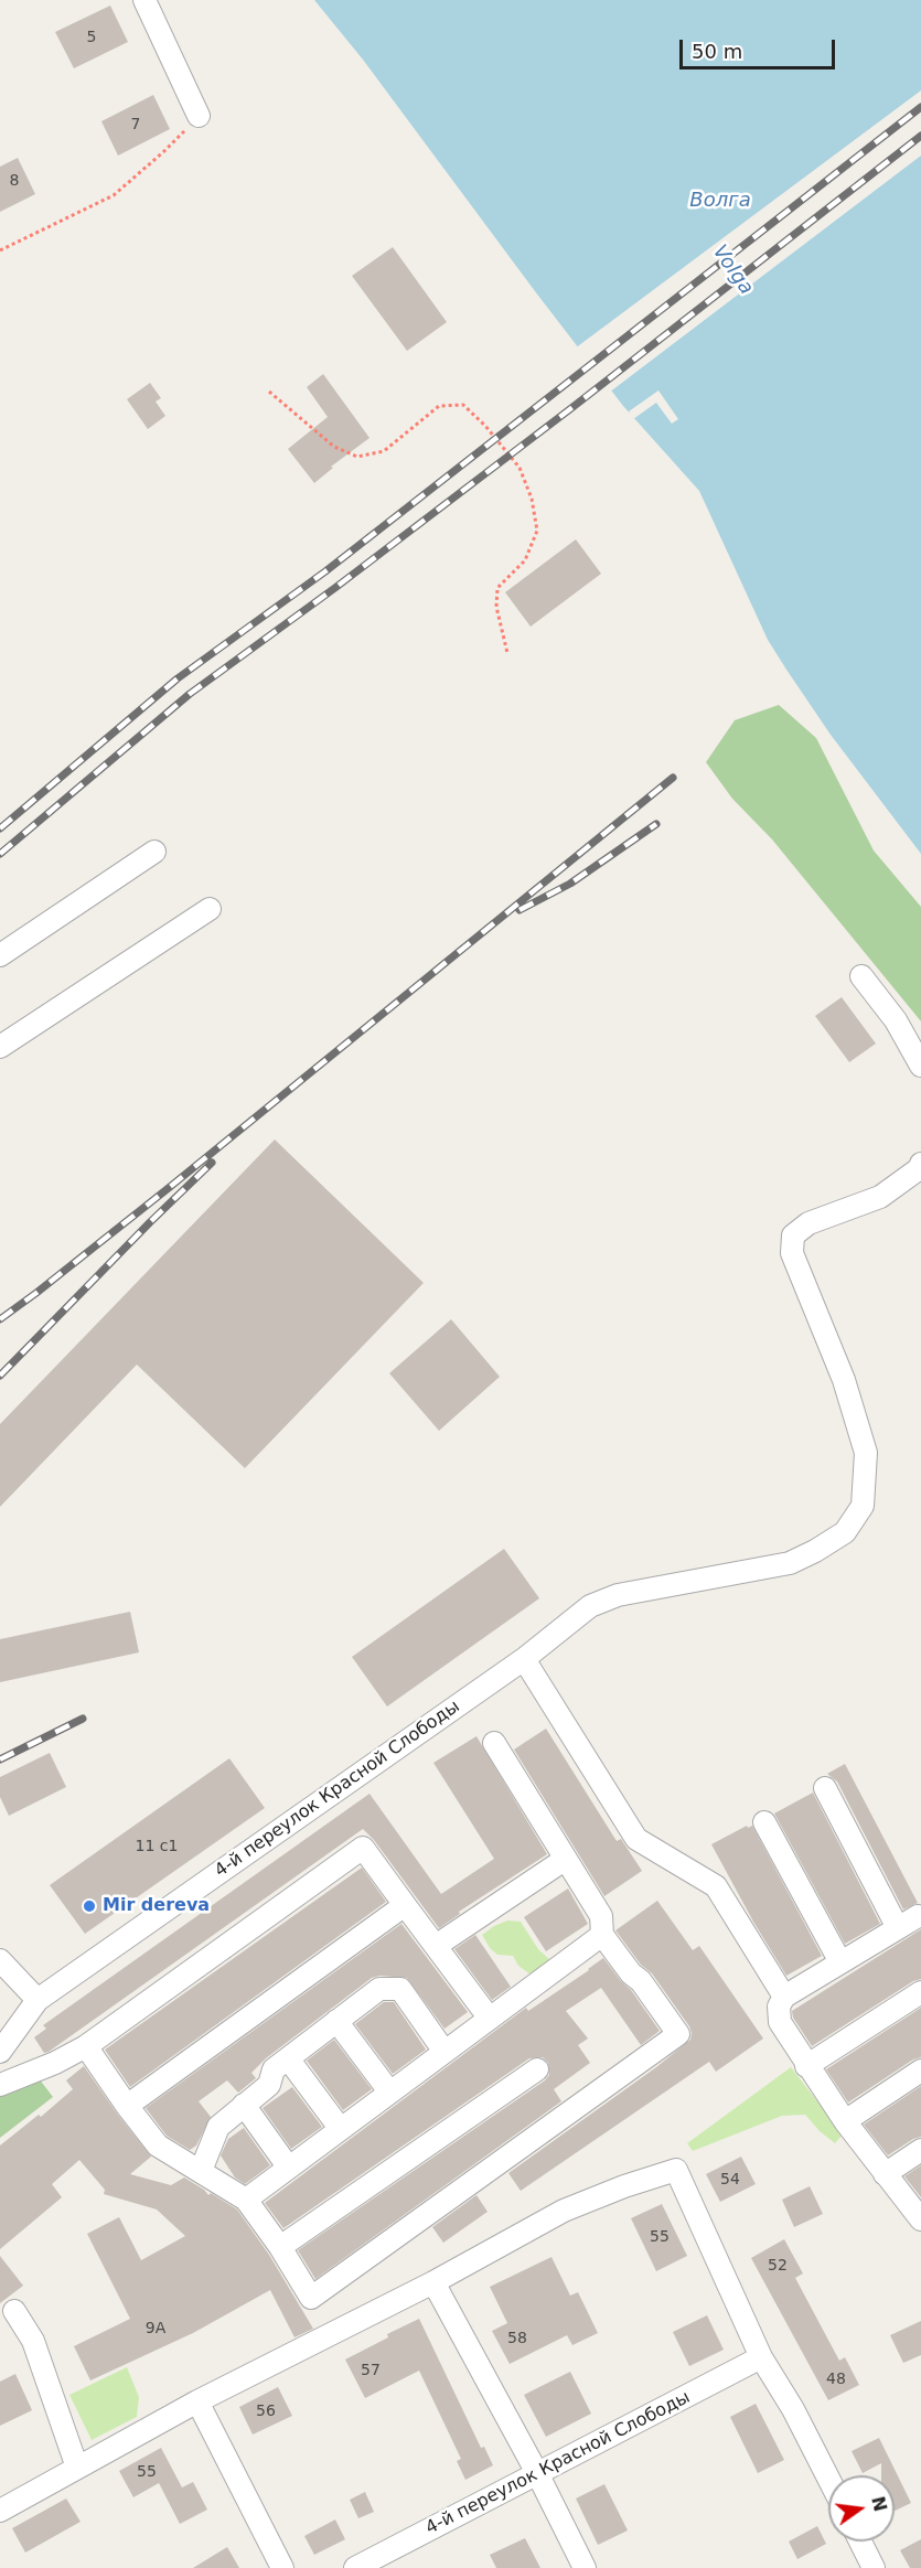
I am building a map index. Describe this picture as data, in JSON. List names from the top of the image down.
{
  "streets": {
    "street": ["4-й переулок Красной Слободы"]
  },
  "water": ["Волга", "Volga"],
  "places": ["Mir dereva"],
  "house_numbers": [
    "5",
    "7",
    "8",
    "11 с1",
    "54",
    "55",
    "52",
    "9А",
    "58",
    "57",
    "48",
    "56",
    "55"
  ],
  "scale_bar": "50 m",
  "north": "right"
}
